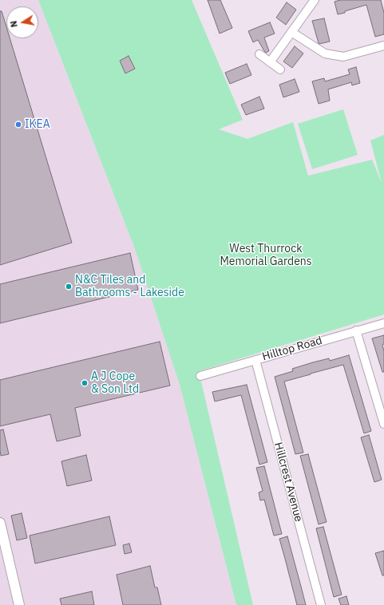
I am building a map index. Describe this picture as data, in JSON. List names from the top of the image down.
{
  "streets": {
    "street": ["Hilltop Road", "Hillcrest Avenue"]
  },
  "crossings": [
    ["Hilltop Road", "Hillcrest Avenue"]
  ],
  "parks": ["West Thurrock Memorial Gardens"],
  "places": ["IKEA", "N&C Tiles and Bathrooms - Lakeside", "A J Cope & Son Ltd"],
  "north": "left"
}
